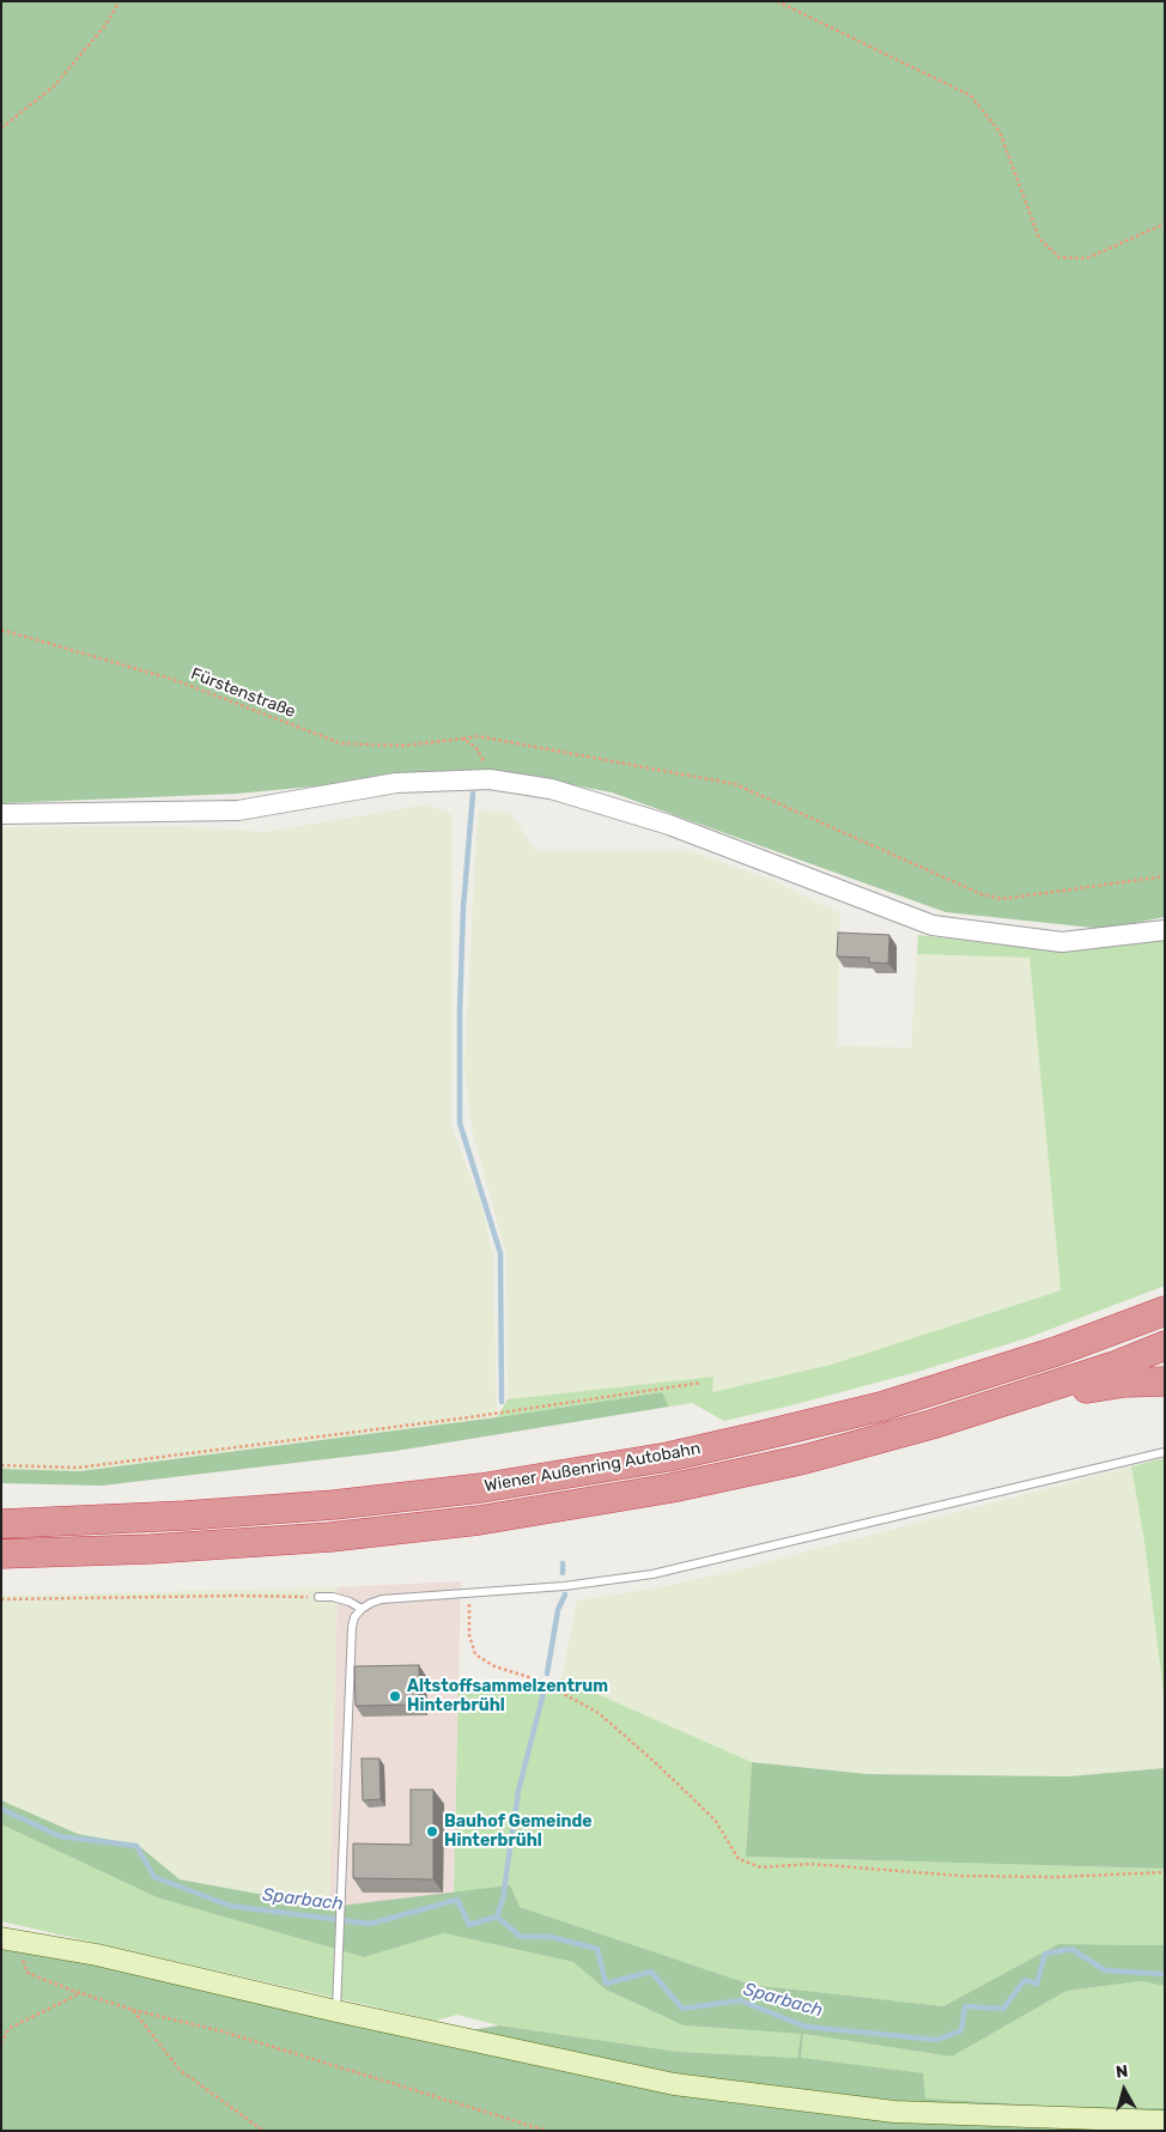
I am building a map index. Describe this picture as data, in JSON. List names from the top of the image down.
{
  "streets": {
    "highway": ["Wiener Außenring Autobahn"],
    "path": ["Fürstenstraße"]
  },
  "water": ["Sparbach"],
  "places": ["Altstoffsammelzentrum Hinterbrühl", "Bauhof Gemeinde Hinterbrühl"],
  "north": "top"
}
